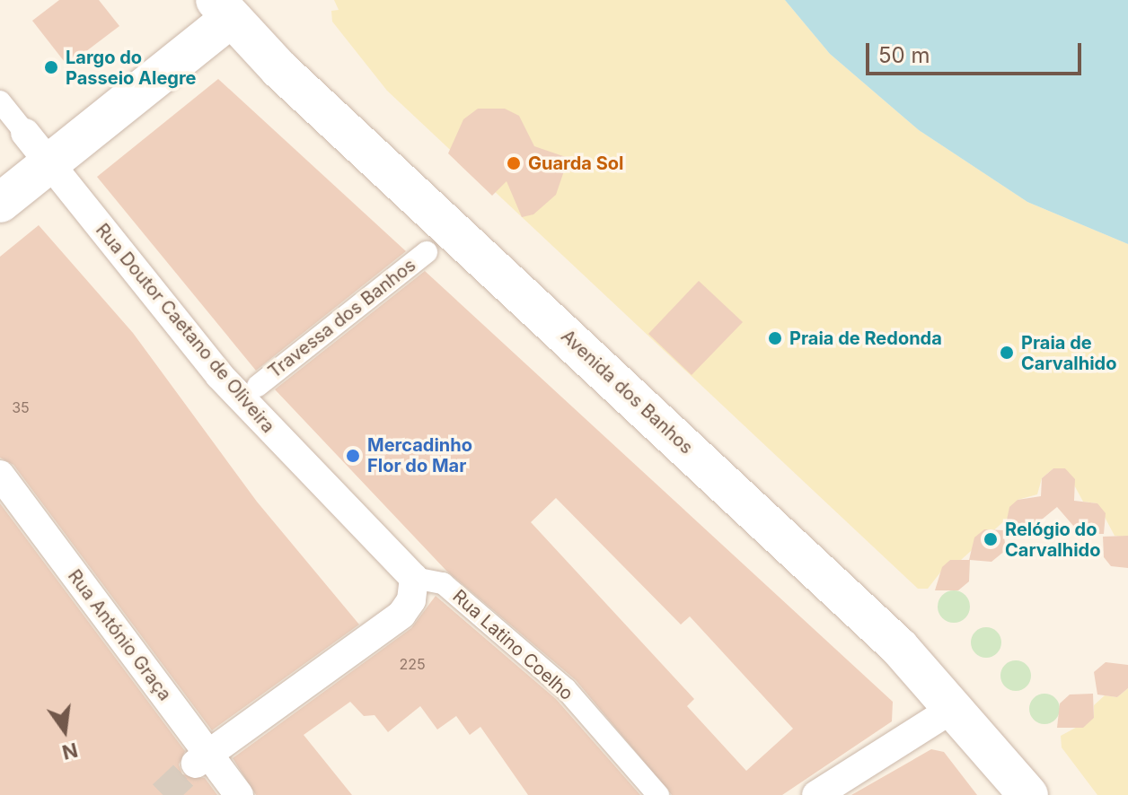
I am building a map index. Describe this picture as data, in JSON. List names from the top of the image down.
{
  "streets": {
    "main road": ["Avenida dos Banhos"],
    "street": [
      "Travessa dos Banhos",
      "Rua Doutor Caetano de Oliveira",
      "Rua António Graça",
      "Rua Latino Coelho"
    ]
  },
  "crossings": [
    ["Rua Doutor Caetano de Oliveira", "Rua Latino Coelho"]
  ],
  "places": [
    "Largo do Passeio Alegre",
    "Guarda Sol",
    "Praia de Redonda",
    "Praia de Carvalhido",
    "Mercadinho Flor do Mar",
    "Relógio do Carvalhido"
  ],
  "house_numbers": ["35", "225"],
  "scale_bar": "50 m",
  "north": "bottom"
}
